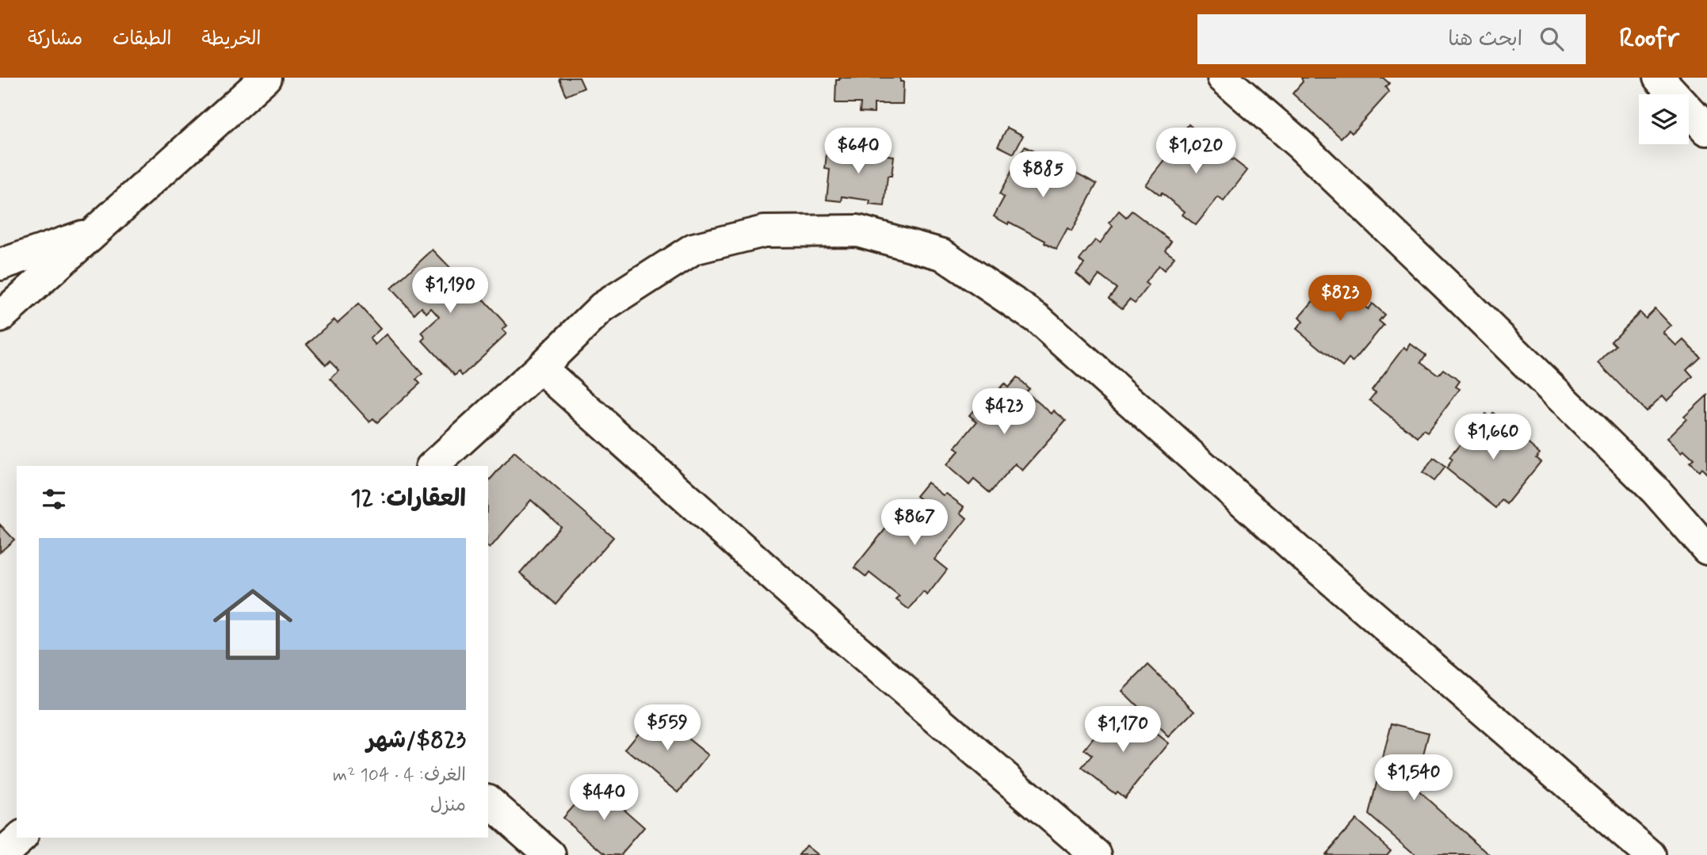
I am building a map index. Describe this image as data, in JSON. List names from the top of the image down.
{
  "page": {
    "header": "Roofr",
    "search": "ابحث هنا",
    "nav": ["الخريطة", "الطبقات", "مشاركة"],
    "price": [
      "$640",
      "$1,020",
      "$885",
      "$1,190",
      "$823",
      "$423",
      "$1,660",
      "$867",
      "$559",
      "$1,170",
      "$1,540",
      "$440"
    ],
    "heading": "العقارات: 12",
    "list": [
      {
        "name": "$823/شهر",
        "note": "الغرف: 4 · 104 m² · منزل"
      }
    ]
  }
}
